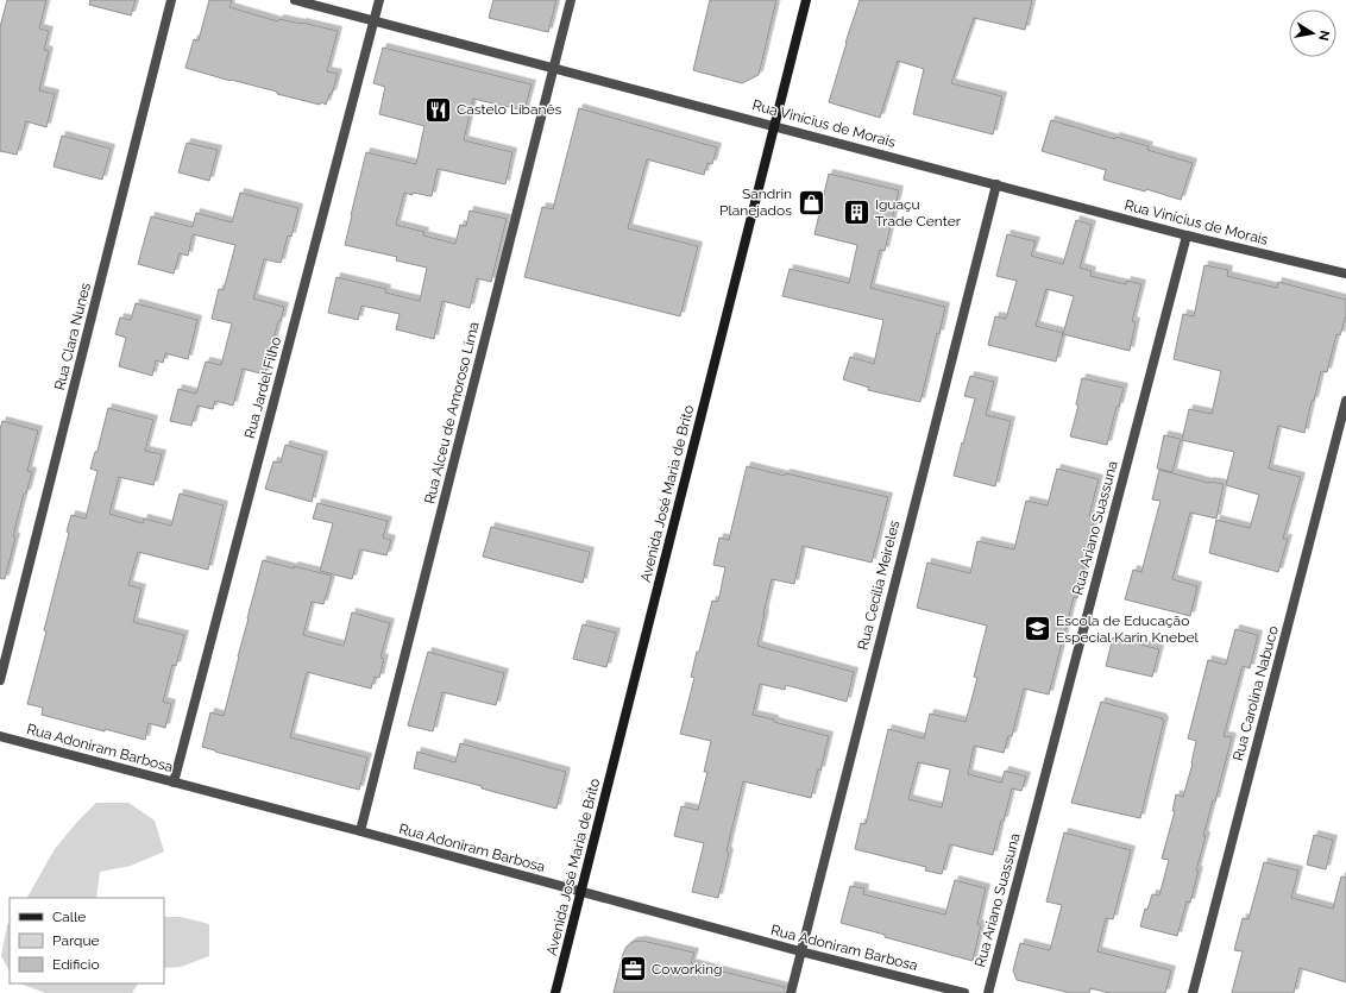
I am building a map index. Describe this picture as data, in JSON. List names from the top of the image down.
{
  "streets": {
    "main road": ["Avenida José Maria de Brito"],
    "street": [
      "Rua Vinícius de Morais",
      "Rua Clara Nunes",
      "Rua Jardel Filho",
      "Rua Alceu de Amoroso Lima",
      "Rua Ariano Suassuna",
      "Rua Cecília Meireles",
      "Rua Carolina Nabuco",
      "Rua Adoniram Barbosa"
    ]
  },
  "crossings": [
    ["Rua Vinícius de Morais", "Rua Jardel Filho"],
    ["Rua Vinícius de Morais", "Rua Alceu de Amoroso Lima"],
    ["Rua Vinícius de Morais", "Avenida José Maria de Brito"],
    ["Rua Vinícius de Morais", "Rua Ariano Suassuna"],
    ["Rua Vinícius de Morais", "Rua Cecília Meireles"],
    ["Rua Jardel Filho", "Rua Adoniram Barbosa"],
    ["Rua Alceu de Amoroso Lima", "Rua Adoniram Barbosa"],
    ["Avenida José Maria de Brito", "Rua Adoniram Barbosa"],
    ["Rua Cecília Meireles", "Rua Adoniram Barbosa"]
  ],
  "places": {
    "restaurant": ["Castelo Libanês"],
    "shop": ["Sandrin Planejados"],
    "building": ["Iguaçu Trade Center"],
    "school or university": ["Escola de Educação Especial Karin Knebel"],
    "office": ["Coworking"]
  },
  "legend": ["Calle", "Parque", "Edificio"],
  "north": "right"
}
